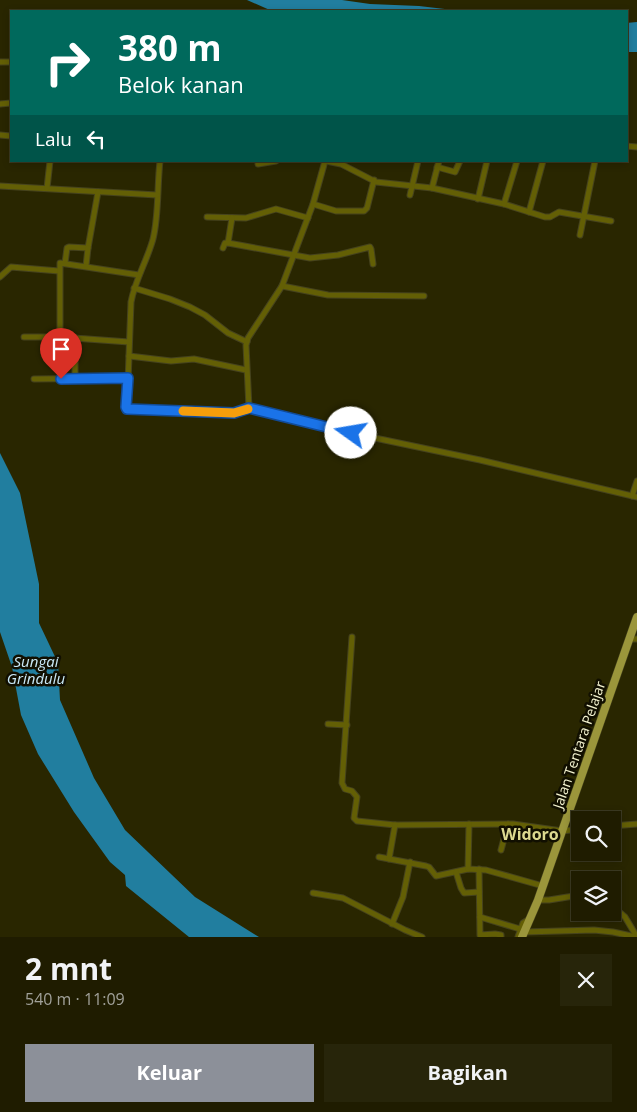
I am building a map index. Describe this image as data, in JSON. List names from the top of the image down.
{
  "streets": {
    "main road": ["Jalan Tentara Pelajar"]
  },
  "districts": ["Widoro"],
  "water": ["Sungai Grindulu"],
  "page": {
    "turn": ["380 m", "Belok kanan"],
    "then": "Lalu",
    "heading": ["2 mnt", "540 m · 11:09"],
    "buttons": ["Keluar", "Bagikan"]
  }
}
